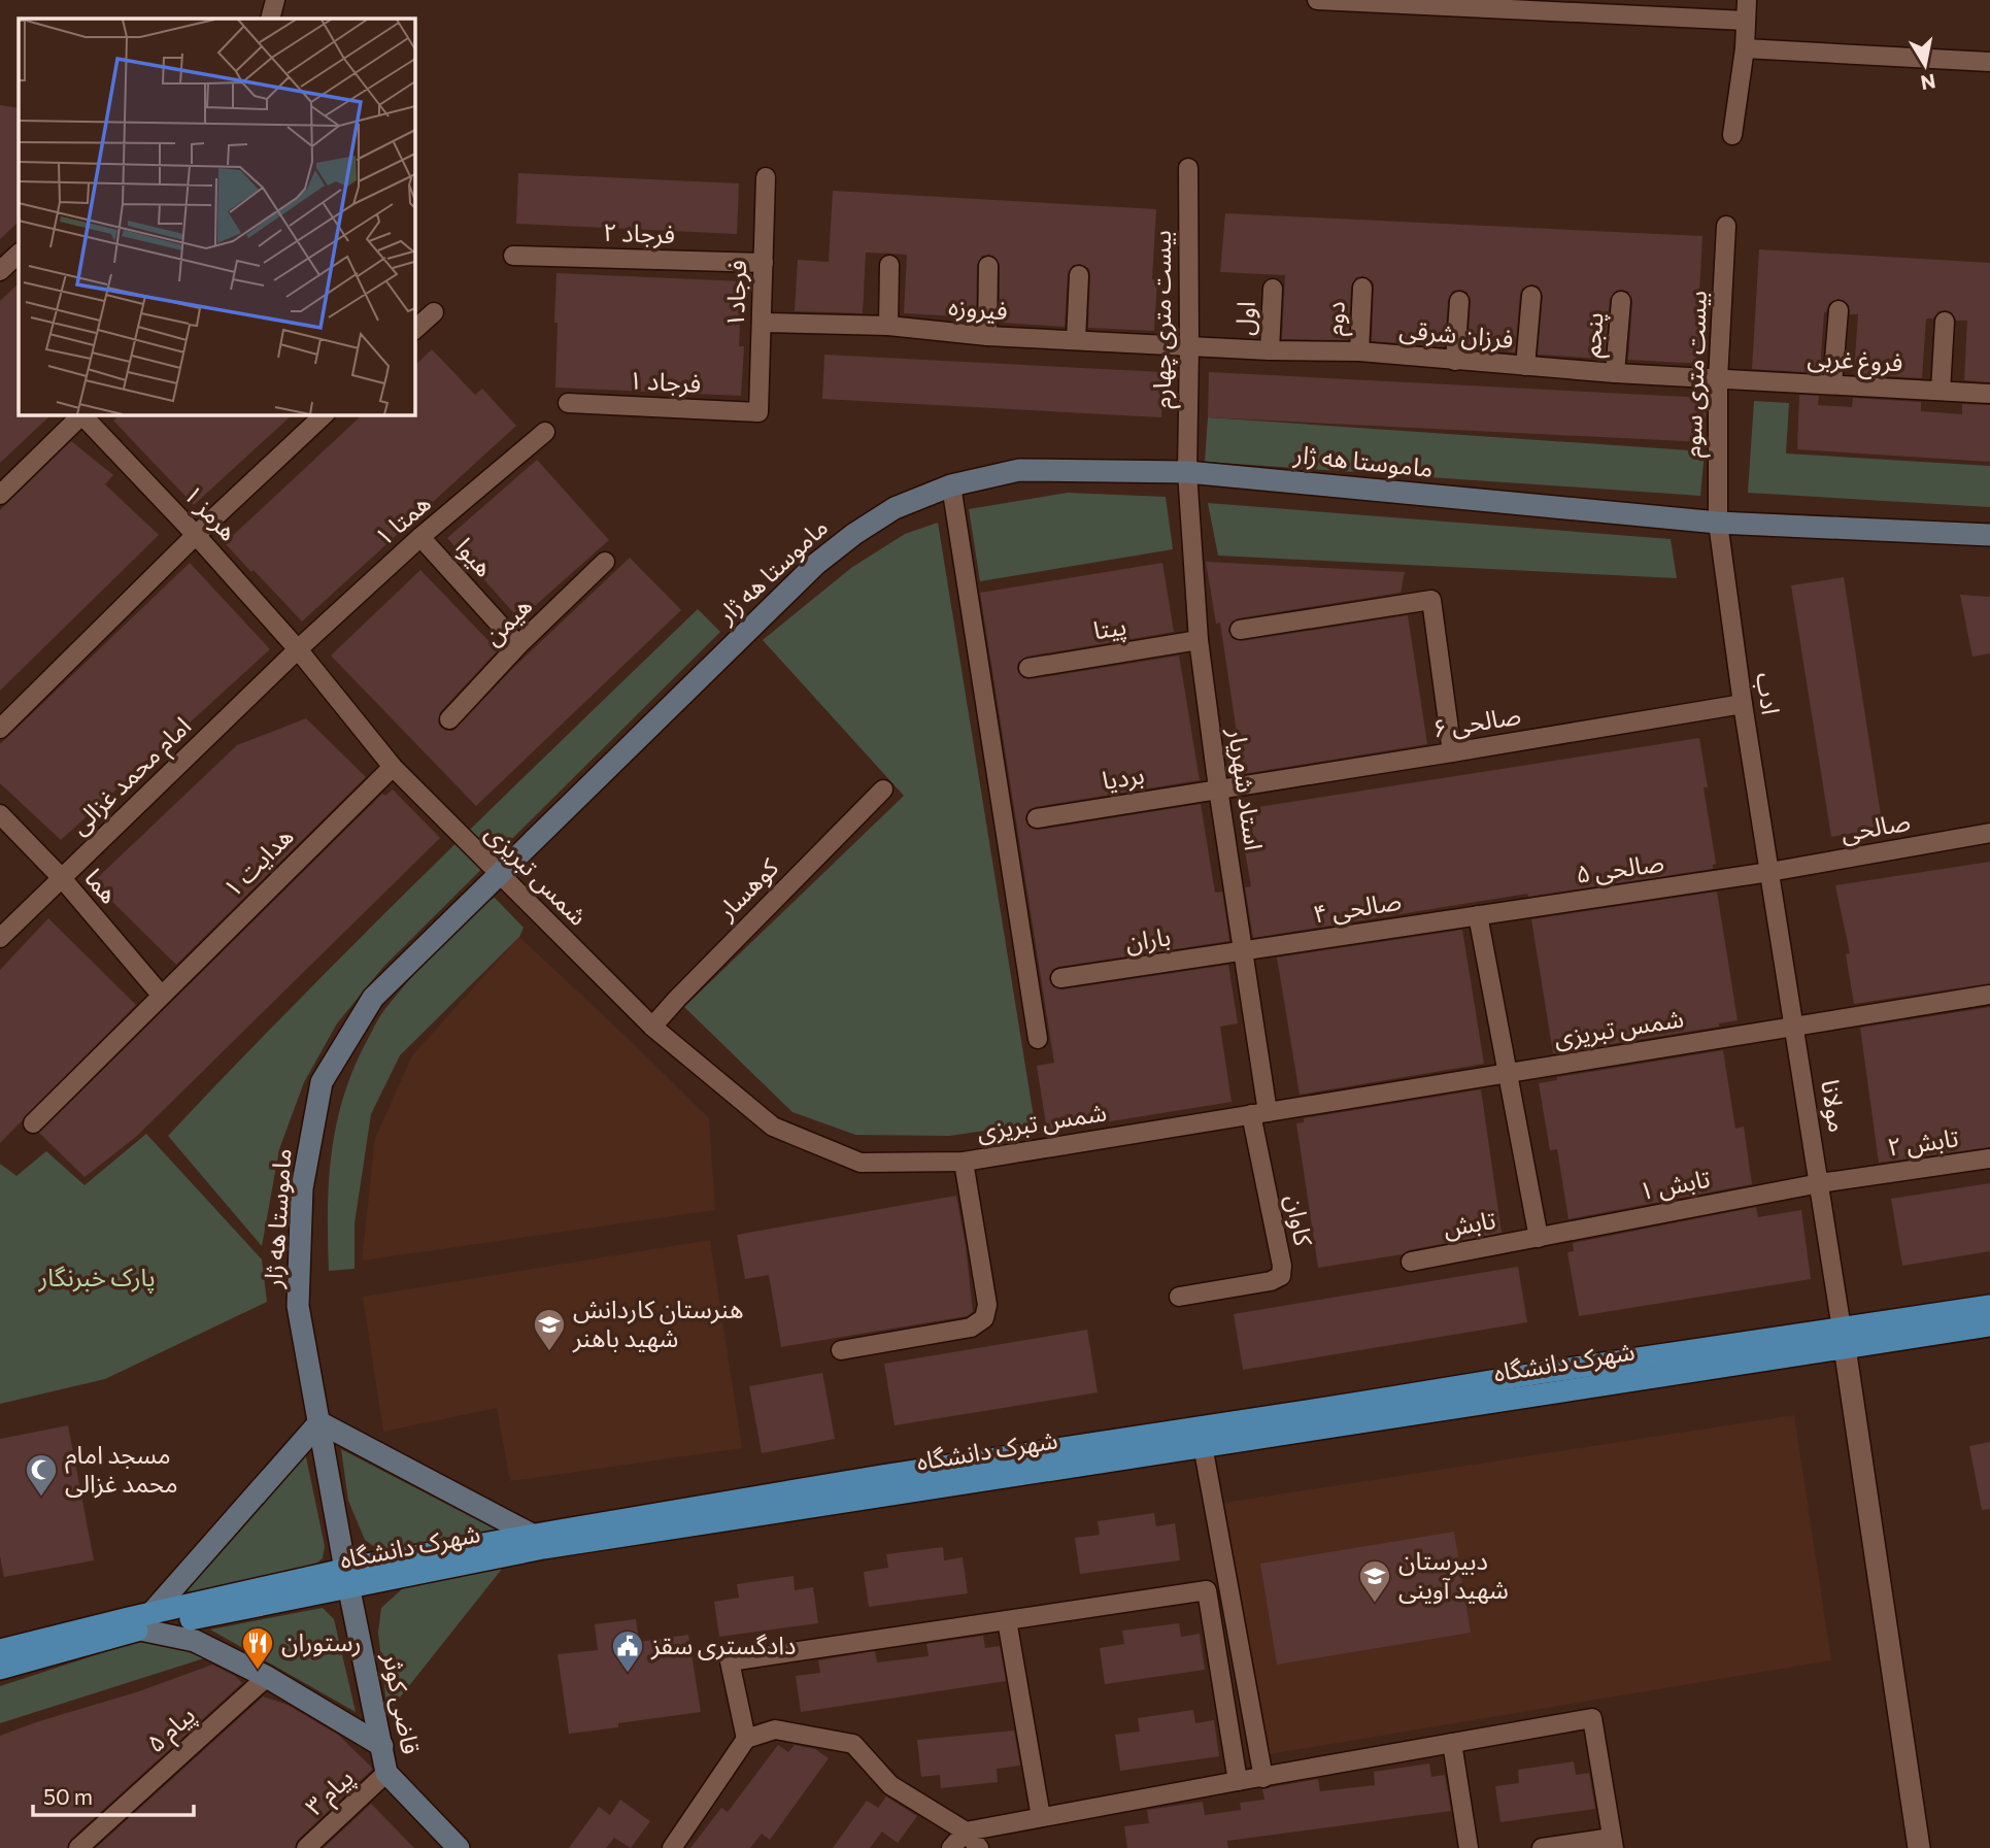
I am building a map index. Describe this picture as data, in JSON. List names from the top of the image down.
{
  "streets": {
    "main road": ["ماموستا هه ژار", "شهرک دانشگاه", "قاضی کوثر"],
    "street": [
      "فرجاد ۲",
      "فرجاد۱",
      "فیروزه",
      "اول",
      "دوم",
      "بیست متری چهارم",
      "فرزان شرقی",
      "پنجم",
      "فروغ غربی",
      "بیست متری سوم",
      "فرجاد ۱",
      "هرمز ۱",
      "همتا ۱",
      "هیوا",
      "هیمن",
      "پیتا",
      "ادب",
      "صالحی ۶",
      "امام محمد غزالی",
      "بردیا",
      "استاد شهریار",
      "صالحی",
      "هدایت ۱",
      "صالحی ۵",
      "شمس تبریزی",
      "هما",
      "کوهسار",
      "صالحی ۴",
      "باران",
      "مولانا",
      "تابش ۲",
      "تابش ۱",
      "کاوان",
      "تابش",
      "پیام ۵",
      "پیام ۳"
    ]
  },
  "crossings": [
    ["فرجاد ۲", "فرجاد۱"],
    ["فرجاد۱", "فیروزه"],
    ["فرجاد۱", "فرجاد ۱"],
    ["فیروزه", "بیست متری چهارم"],
    ["فیروزه", "فرزان شرقی"],
    ["اول", "فرزان شرقی"],
    ["دوم", "فرزان شرقی"],
    ["بیست متری چهارم", "فرزان شرقی"],
    ["بیست متری چهارم", "ماموستا هه ژار"],
    ["بیست متری چهارم", "استاد شهریار"],
    ["فرزان شرقی", "پنجم"],
    ["فرزان شرقی", "فروغ غربی"],
    ["فرزان شرقی", "بیست متری سوم"],
    ["فروغ غربی", "بیست متری سوم"],
    ["بیست متری سوم", "ماموستا هه ژار"],
    ["بیست متری سوم", "ادب"],
    ["ماموستا هه ژار", "ادب"],
    ["ماموستا هه ژار", "استاد شهریار"],
    ["ماموستا هه ژار", "شمس تبریزی"],
    ["ماموستا هه ژار", "شهرک دانشگاه"],
    ["ماموستا هه ژار", "قاضی کوثر"],
    ["هرمز ۱", "همتا ۱"],
    ["هرمز ۱", "امام محمد غزالی"],
    ["هرمز ۱", "شمس تبریزی"],
    ["همتا ۱", "هیوا"],
    ["همتا ۱", "امام محمد غزالی"],
    ["همتا ۱", "شمس تبریزی"],
    ["هیوا", "هیمن"],
    ["پیتا", "استاد شهریار"],
    ["ادب", "صالحی ۶"],
    ["ادب", "صالحی"],
    ["ادب", "صالحی ۵"],
    ["ادب", "مولانا"],
    ["صالحی ۶", "بردیا"],
    ["صالحی ۶", "استاد شهریار"],
    ["امام محمد غزالی", "شمس تبریزی"],
    ["امام محمد غزالی", "هما"],
    ["بردیا", "استاد شهریار"],
    ["استاد شهریار", "شمس تبریزی"],
    ["استاد شهریار", "صالحی ۴"],
    ["استاد شهریار", "باران"],
    ["استاد شهریار", "کاوان"],
    ["صالحی", "صالحی ۵"],
    ["صالحی", "مولانا"],
    ["هدایت ۱", "شمس تبریزی"],
    ["هدایت ۱", "هما"],
    ["صالحی ۵", "صالحی ۴"],
    ["صالحی ۵", "مولانا"],
    ["شمس تبریزی", "کوهسار"],
    ["شمس تبریزی", "مولانا"],
    ["شمس تبریزی", "کاوان"],
    ["صالحی ۴", "باران"],
    ["مولانا", "تابش ۲"],
    ["مولانا", "تابش ۱"],
    ["مولانا", "شهرک دانشگاه"],
    ["تابش ۲", "تابش ۱"],
    ["تابش ۱", "تابش"],
    ["شهرک دانشگاه", "قاضی کوثر"],
    ["قاضی کوثر", "پیام ۳"]
  ],
  "parks": ["پارک خبرنگار"],
  "places": {
    "school or university": ["هنرستان کاردانش شهید باهنر", "دبیرستان شهید آوینی"],
    "mosque": ["مسجد امام محمد غزالی"],
    "restaurant": ["رستوران"],
    "public building": ["دادگستری سقز"]
  },
  "scale_bar": "50 m",
  "north": "bottom"
}
